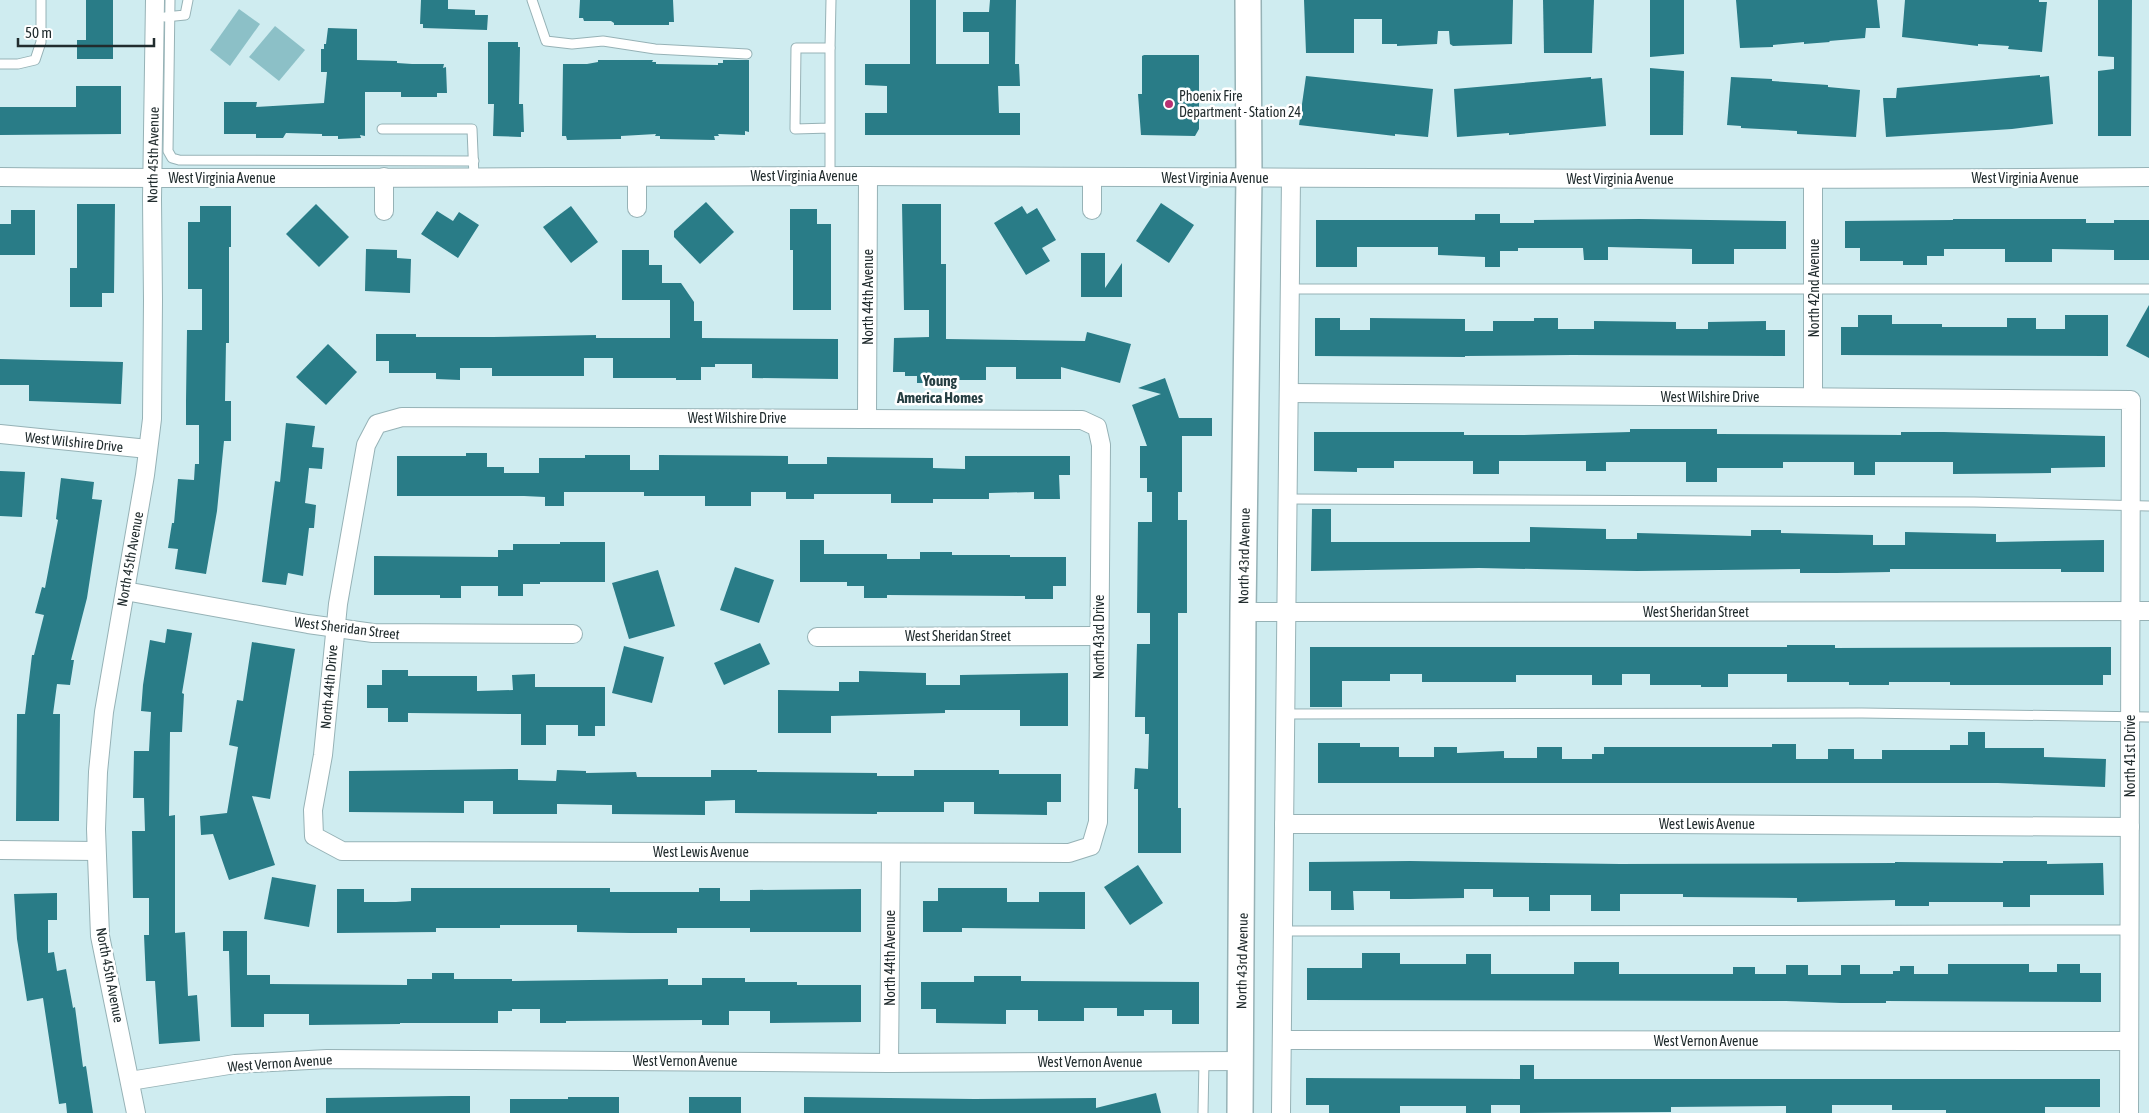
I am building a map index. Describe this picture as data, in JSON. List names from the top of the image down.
{
  "streets": {
    "main road": ["North 43rd Avenue"],
    "street": [
      "North 45th Avenue",
      "West Virginia Avenue",
      "North 42nd Avenue",
      "North 44th Avenue",
      "West Wilshire Drive",
      "West Sheridan Street",
      "North 43rd Drive",
      "North 44th Drive",
      "North 41st Drive",
      "West Lewis Avenue",
      "West Vernon Avenue"
    ]
  },
  "crossings": [
    ["North 45th Avenue", "West Virginia Avenue"],
    ["North 45th Avenue", "West Wilshire Drive"],
    ["North 45th Avenue", "West Sheridan Street"],
    ["North 45th Avenue", "West Vernon Avenue"],
    ["West Virginia Avenue", "North 42nd Avenue"],
    ["West Virginia Avenue", "North 44th Avenue"],
    ["West Virginia Avenue", "North 43rd Avenue"],
    ["North 42nd Avenue", "West Wilshire Drive"],
    ["North 44th Avenue", "West Wilshire Drive"],
    ["North 44th Avenue", "West Lewis Avenue"],
    ["North 44th Avenue", "West Vernon Avenue"],
    ["West Wilshire Drive", "North 43rd Drive"],
    ["West Wilshire Drive", "North 44th Drive"],
    ["West Wilshire Drive", "North 41st Drive"],
    ["North 43rd Avenue", "West Sheridan Street"],
    ["North 43rd Avenue", "West Vernon Avenue"],
    ["West Sheridan Street", "North 43rd Drive"],
    ["West Sheridan Street", "North 44th Drive"],
    ["West Sheridan Street", "North 41st Drive"],
    ["North 43rd Drive", "West Lewis Avenue"],
    ["North 44th Drive", "West Lewis Avenue"],
    ["North 41st Drive", "West Lewis Avenue"],
    ["North 41st Drive", "West Vernon Avenue"]
  ],
  "districts": ["Young America Homes"],
  "places": ["Phoenix Fire Department - Station 24"],
  "scale_bar": "50 m"
}
